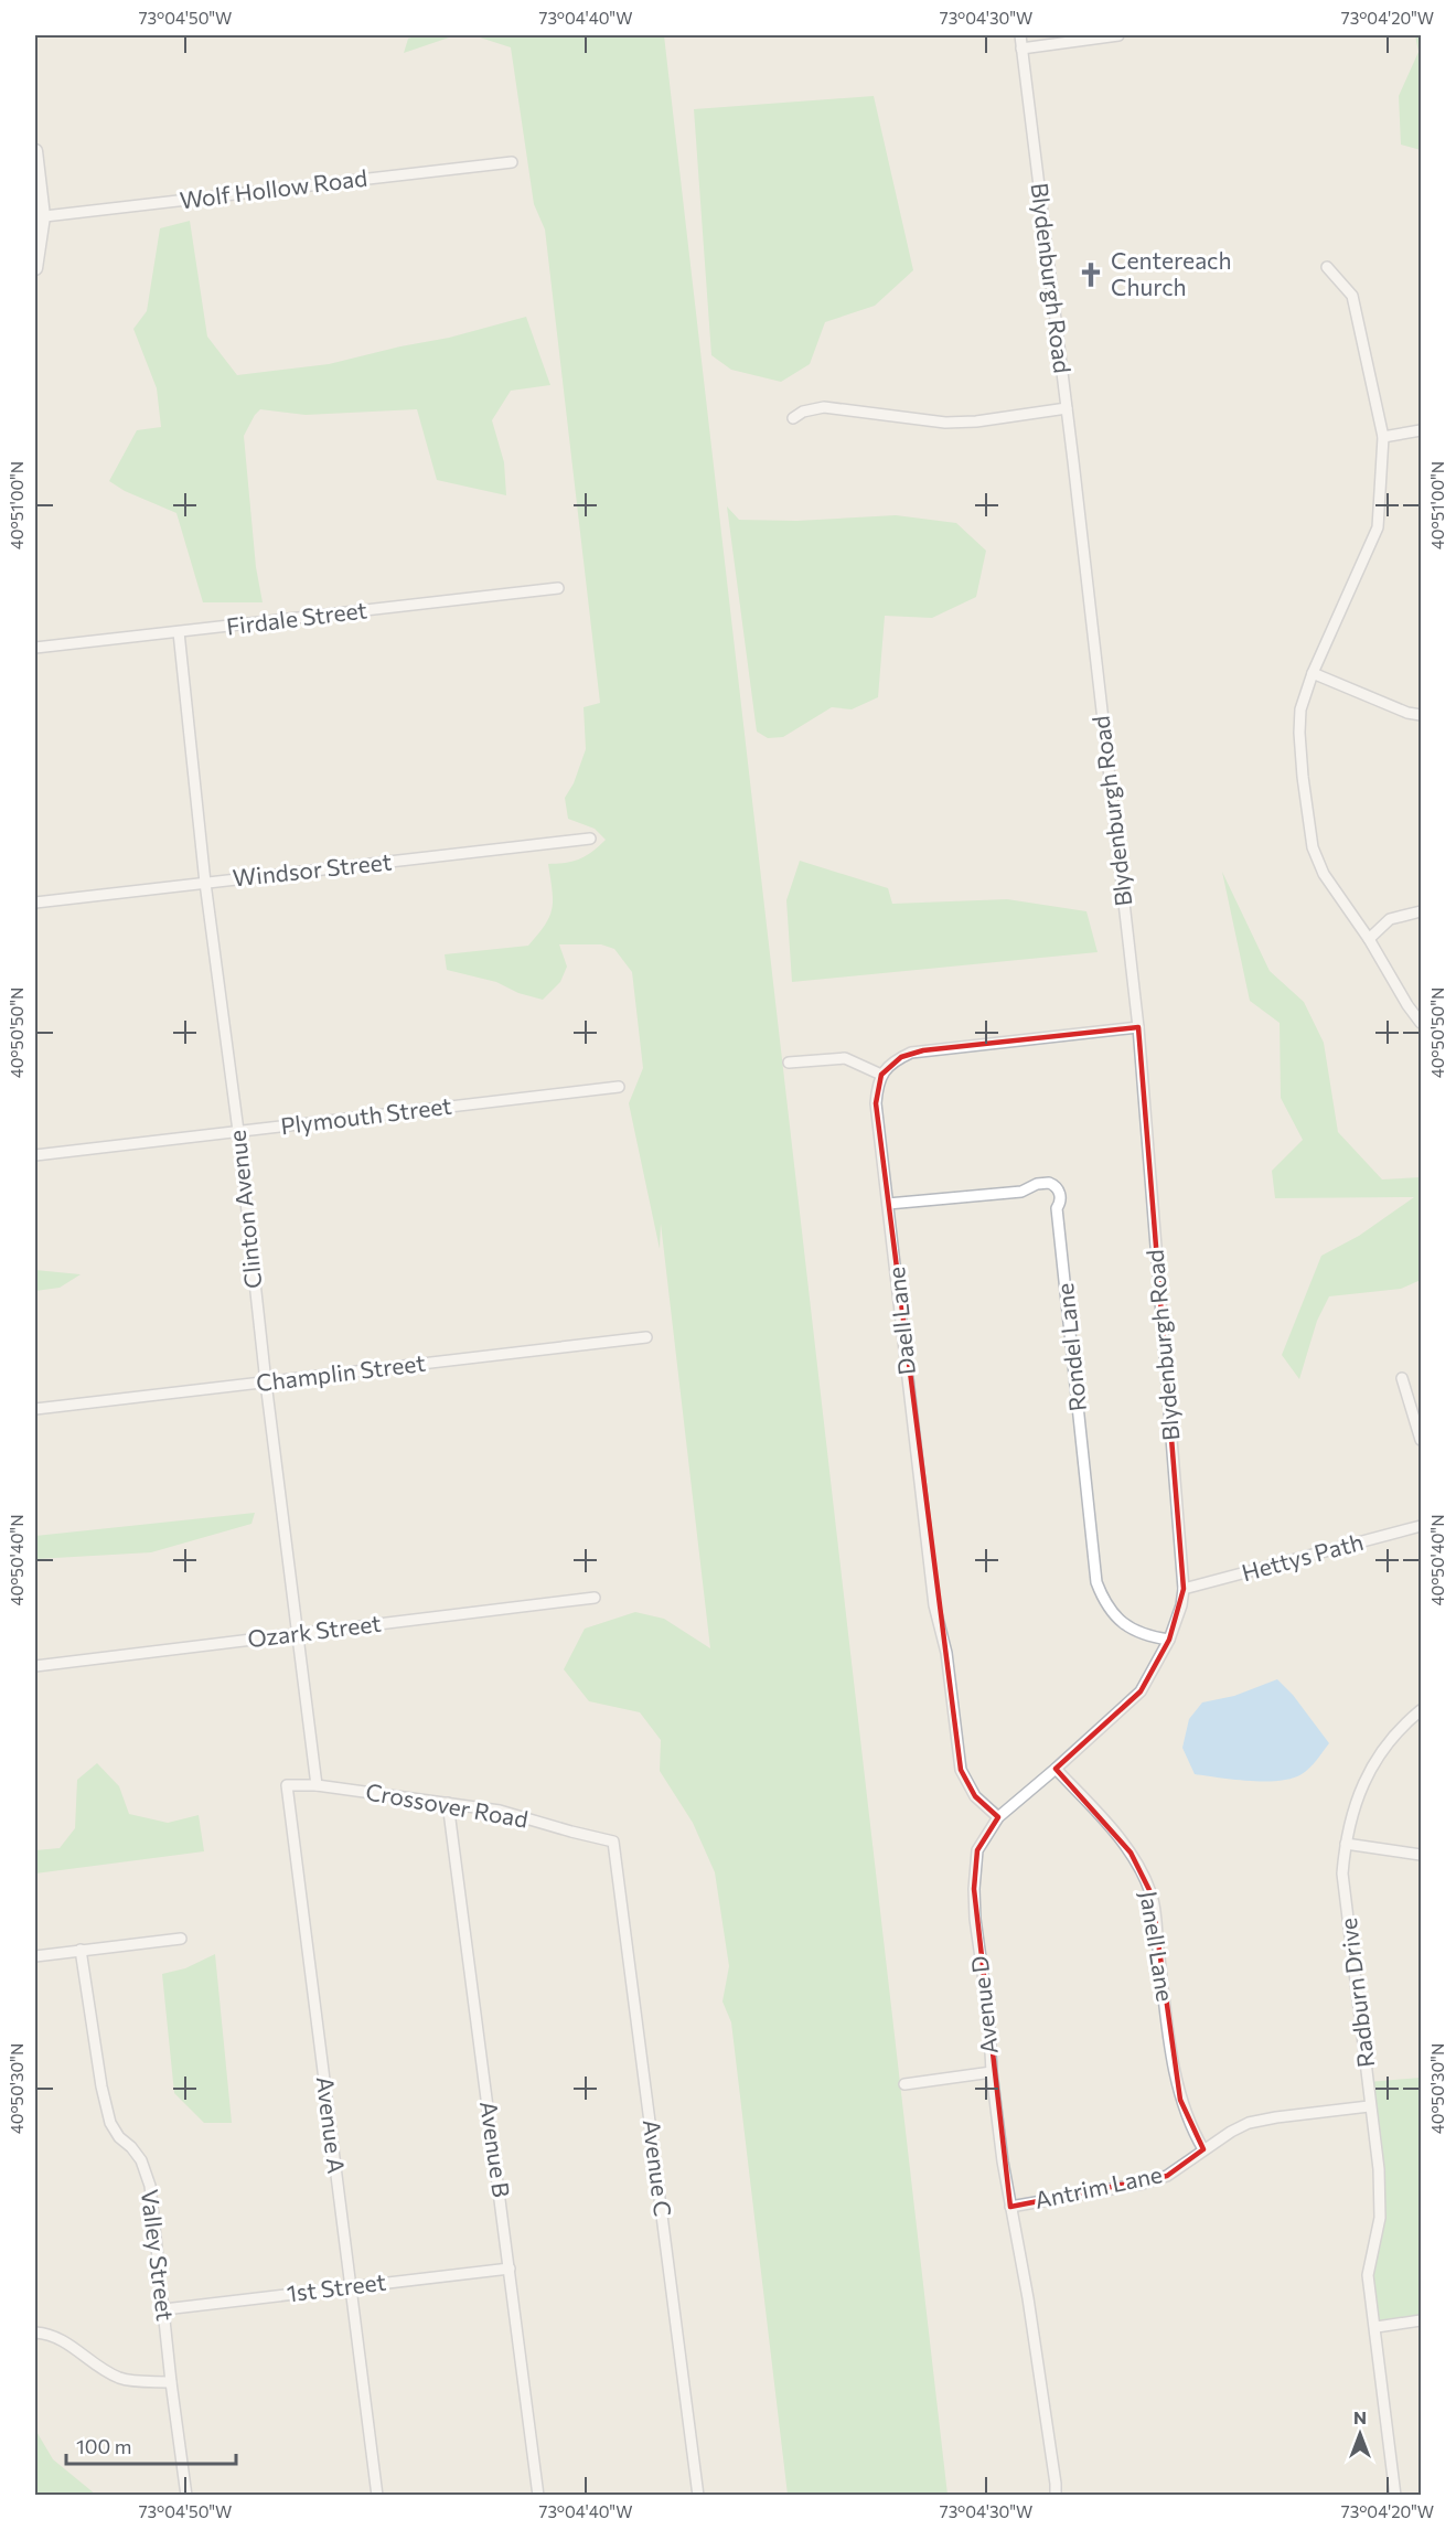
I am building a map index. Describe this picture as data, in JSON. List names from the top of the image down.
{
  "streets": {
    "street": [
      "Wolf Hollow Road",
      "Blydenburgh Road",
      "Firdale Street",
      "Windsor Street",
      "Plymouth Street",
      "Clinton Avenue",
      "Daell Lane",
      "Rondel Lane",
      "Champlin Street",
      "Hettys Path",
      "Ozark Street",
      "Crossover Road",
      "Janell Lane",
      "Radburn Drive",
      "Avenue D",
      "Avenue A",
      "Avenue B",
      "Avenue C",
      "Antrim Lane",
      "Valley Street",
      "1st Street"
    ]
  },
  "crossings": [
    ["Blydenburgh Road", "Hettys Path"],
    ["Blydenburgh Road", "Avenue D"],
    ["Firdale Street", "Clinton Avenue"],
    ["Windsor Street", "Clinton Avenue"],
    ["Plymouth Street", "Clinton Avenue"],
    ["Clinton Avenue", "Champlin Street"],
    ["Clinton Avenue", "Ozark Street"],
    ["Clinton Avenue", "Crossover Road"],
    ["Clinton Avenue", "Avenue A"],
    ["Daell Lane", "Rondel Lane"],
    ["Daell Lane", "Avenue D"],
    ["Rondel Lane", "Avenue D"],
    ["Hettys Path", "Avenue D"],
    ["Crossover Road", "Avenue A"],
    ["Crossover Road", "Avenue B"],
    ["Crossover Road", "Avenue C"],
    ["Janell Lane", "Avenue D"],
    ["Janell Lane", "Antrim Lane"],
    ["Radburn Drive", "Antrim Lane"],
    ["Avenue D", "Antrim Lane"],
    ["Avenue A", "1st Street"],
    ["Avenue B", "1st Street"],
    ["Valley Street", "1st Street"]
  ],
  "places": {
    "church": ["Centereach Church"]
  },
  "scale_bar": "100 m",
  "north": "top",
  "coordinates": [
    "73°04'50\"W",
    "73°04'40\"W",
    "73°04'30\"W",
    "73°04'20\"W",
    "40°51'00\"N",
    "40°50'50\"N",
    "40°50'40\"N",
    "40°50'30\"N"
  ]
}
